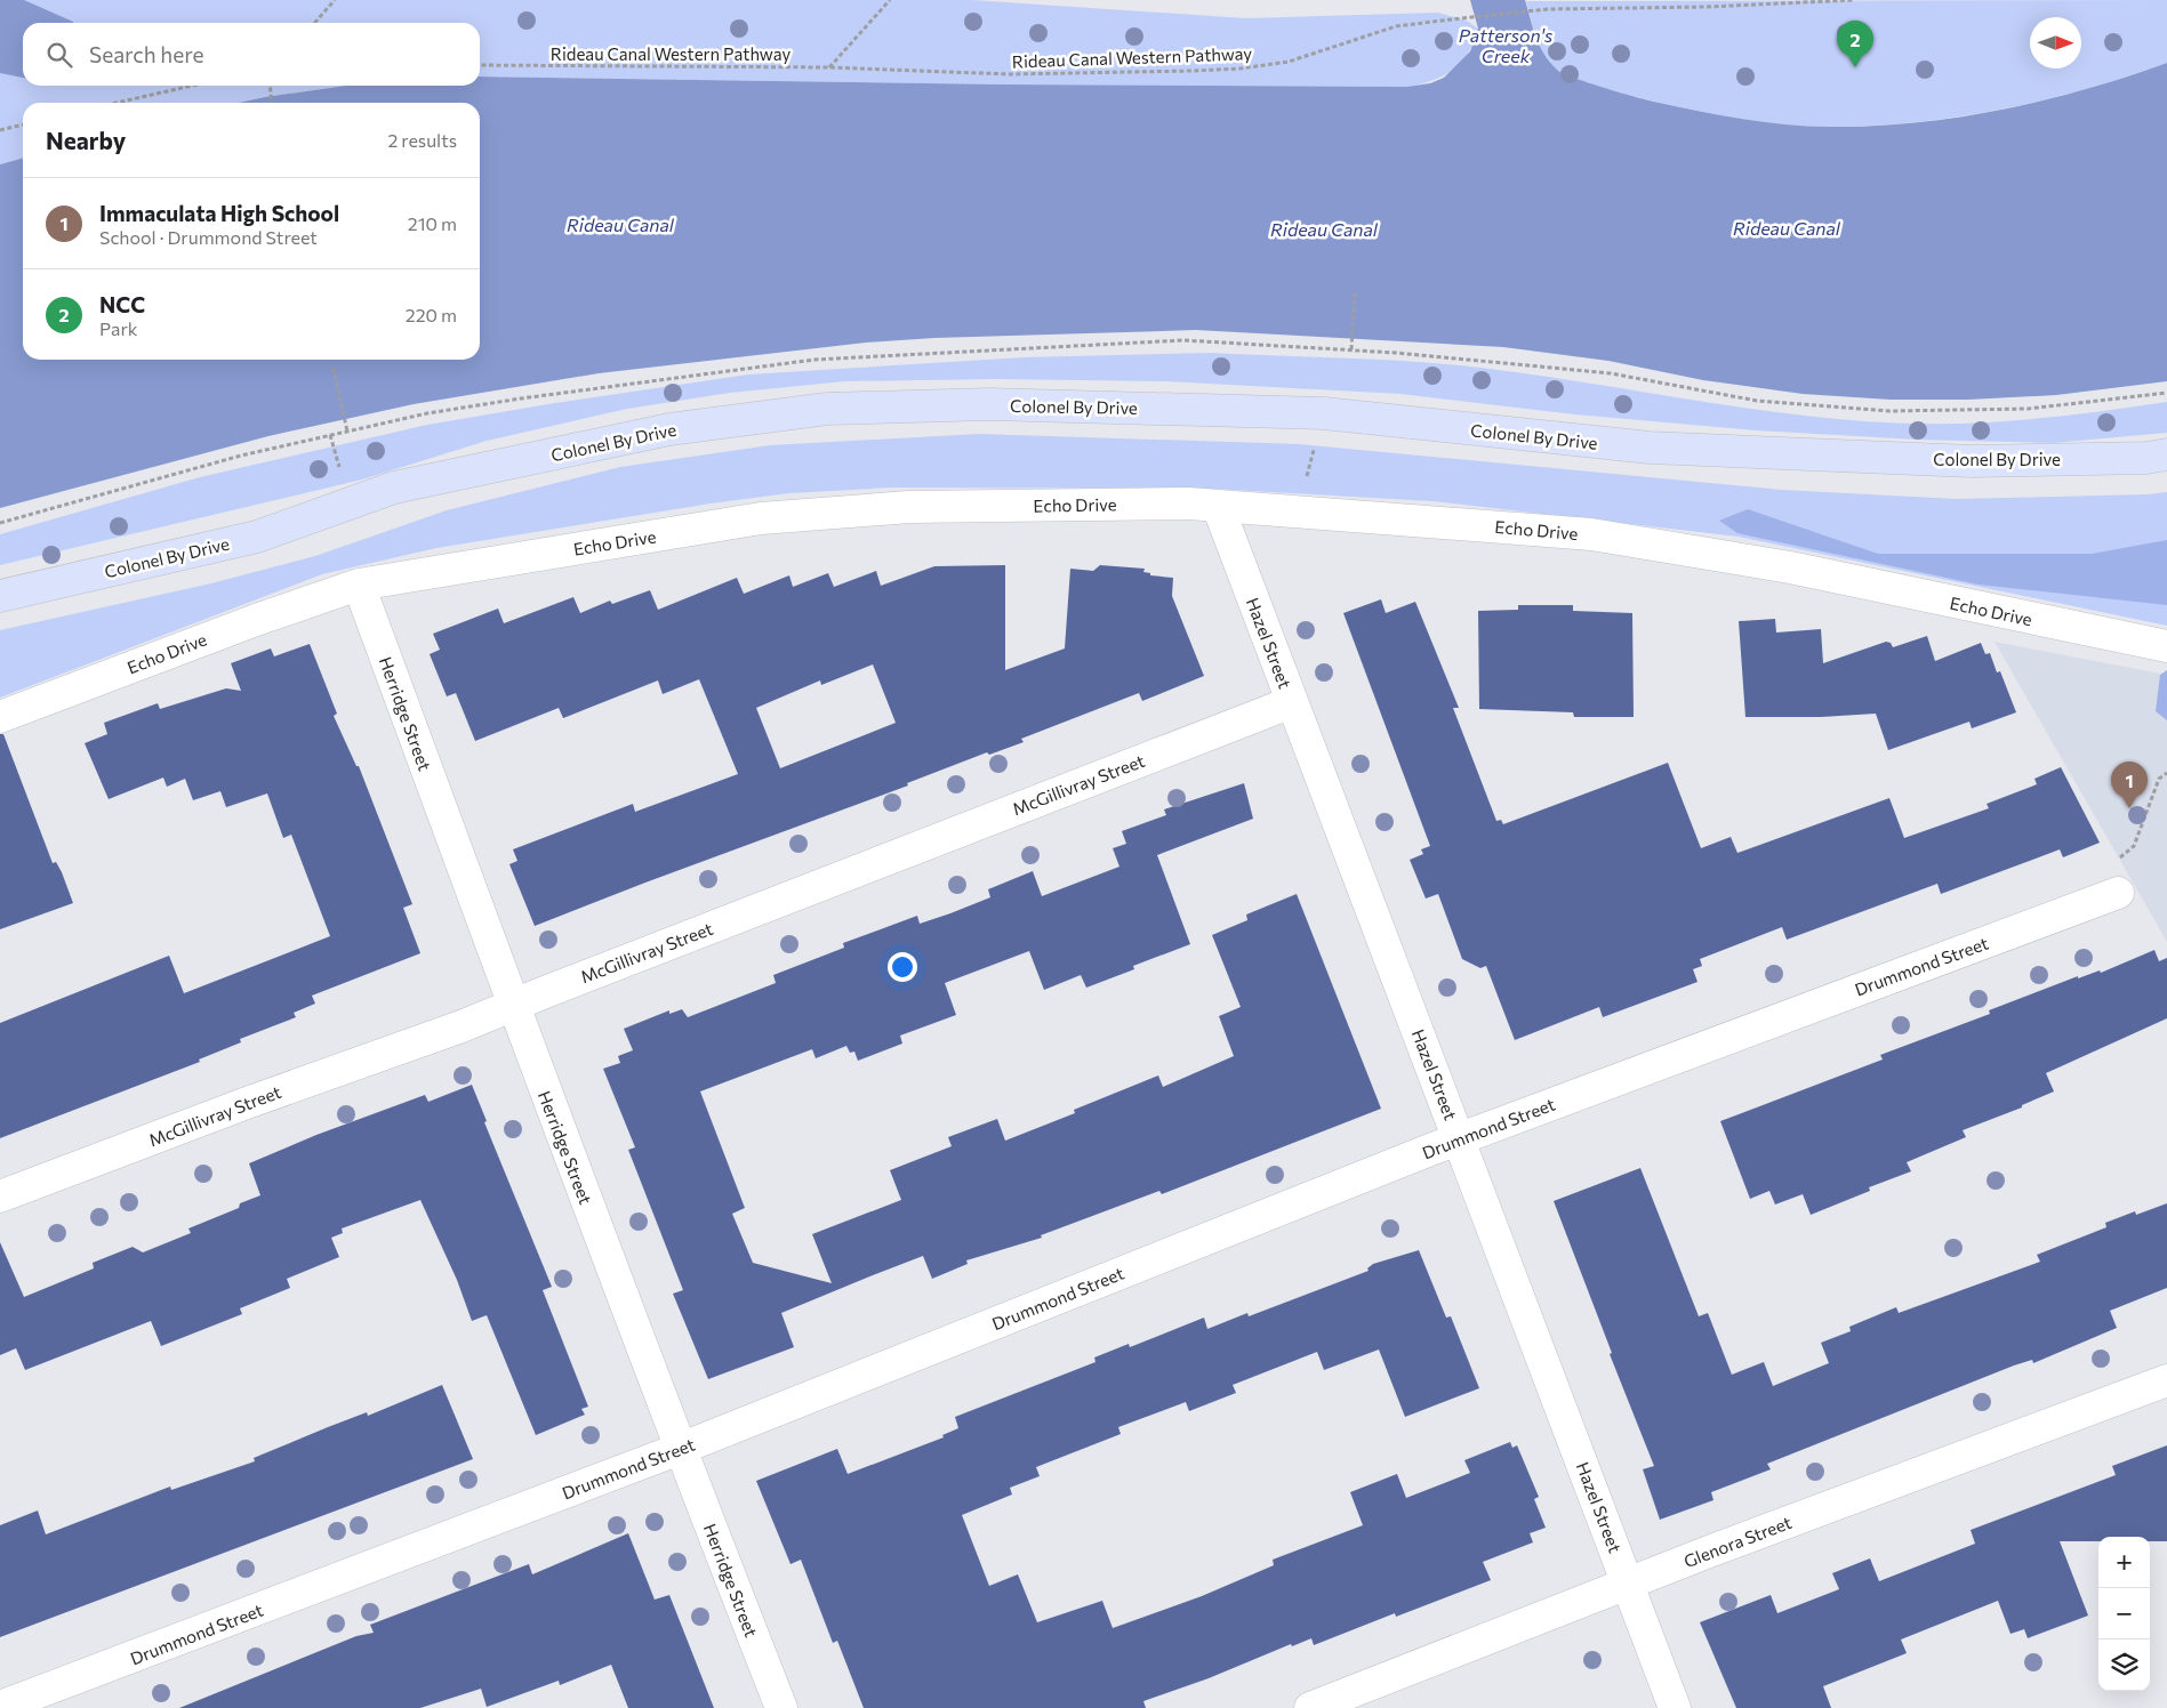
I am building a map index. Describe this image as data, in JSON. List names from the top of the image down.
{
  "streets": {
    "main road": ["Colonel By Drive"],
    "street": [
      "Echo Drive",
      "Hazel Street",
      "Herridge Street",
      "McGillivray Street",
      "Drummond Street",
      "Glenora Street"
    ],
    "path": ["Rideau Canal Western Pathway"]
  },
  "crossings": [
    ["Echo Drive", "Hazel Street"],
    ["Echo Drive", "Herridge Street"],
    ["Hazel Street", "McGillivray Street"],
    ["Hazel Street", "Drummond Street"],
    ["Hazel Street", "Glenora Street"],
    ["Herridge Street", "McGillivray Street"],
    ["Herridge Street", "Drummond Street"]
  ],
  "water": ["Patterson's Creek", "Rideau Canal"],
  "north": "right",
  "page": {
    "pins": ["2", "1"],
    "search": "Search here",
    "heading": ["Nearby", "2 results"],
    "list": [
      {
        "mark": "1",
        "name": "Immaculata High School",
        "note": "School · Drummond Street",
        "value": "210 m"
      },
      {
        "mark": "2",
        "name": "NCC",
        "note": "Park",
        "value": "220 m"
      }
    ],
    "map_buttons": ["+", "−"]
  }
}
